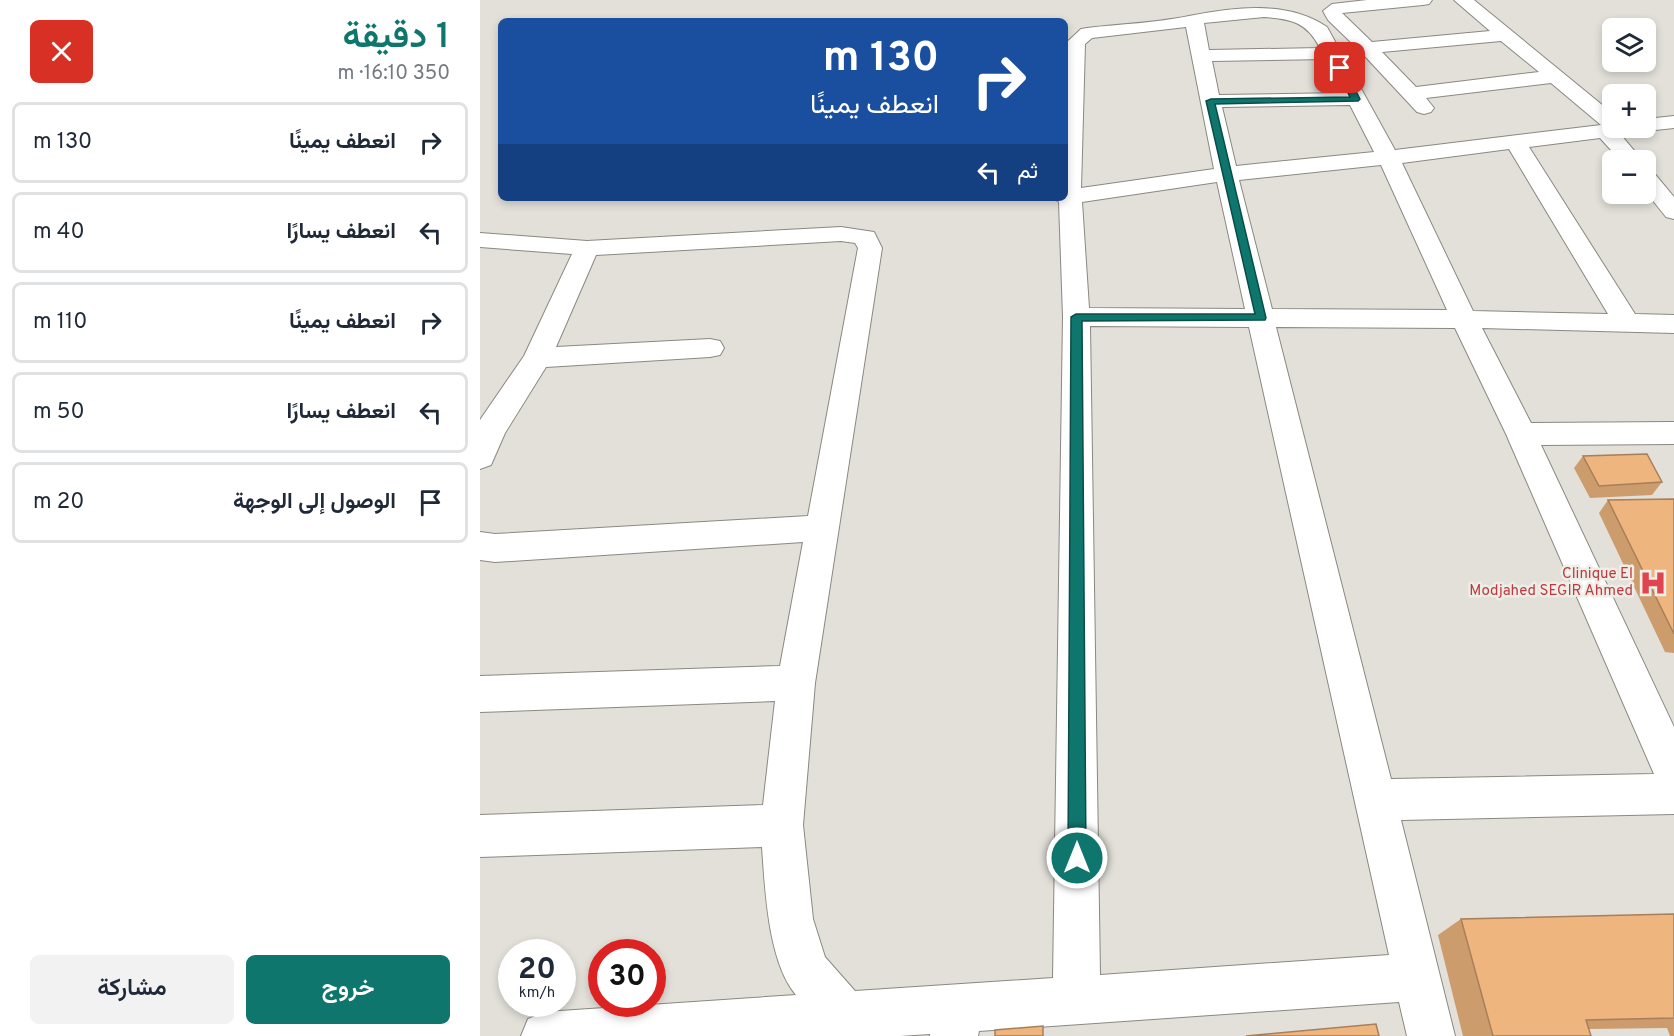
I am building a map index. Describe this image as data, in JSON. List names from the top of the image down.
{
  "places": {
    "hospital": ["Clinique El Modjahed SEGIR Ahmed"]
  },
  "page": {
    "heading": ["1 دقيقة", "350 m · 16:10"],
    "map_buttons": ["+", "−"],
    "turn": ["130 m", "انعطف يمينًا"],
    "list": [
      {
        "name": "انعطف يمينًا",
        "value": "130 m"
      },
      {
        "name": "انعطف يسارًا",
        "value": "40 m"
      },
      {
        "name": "انعطف يمينًا",
        "value": "110 m"
      },
      {
        "name": "انعطف يسارًا",
        "value": "50 m"
      },
      {
        "name": "الوصول إلى الوجهة",
        "value": "20 m"
      }
    ],
    "then": "ثم",
    "speed": "20 km/h",
    "limit": "30",
    "buttons": ["خروج", "مشاركة"]
  }
}
